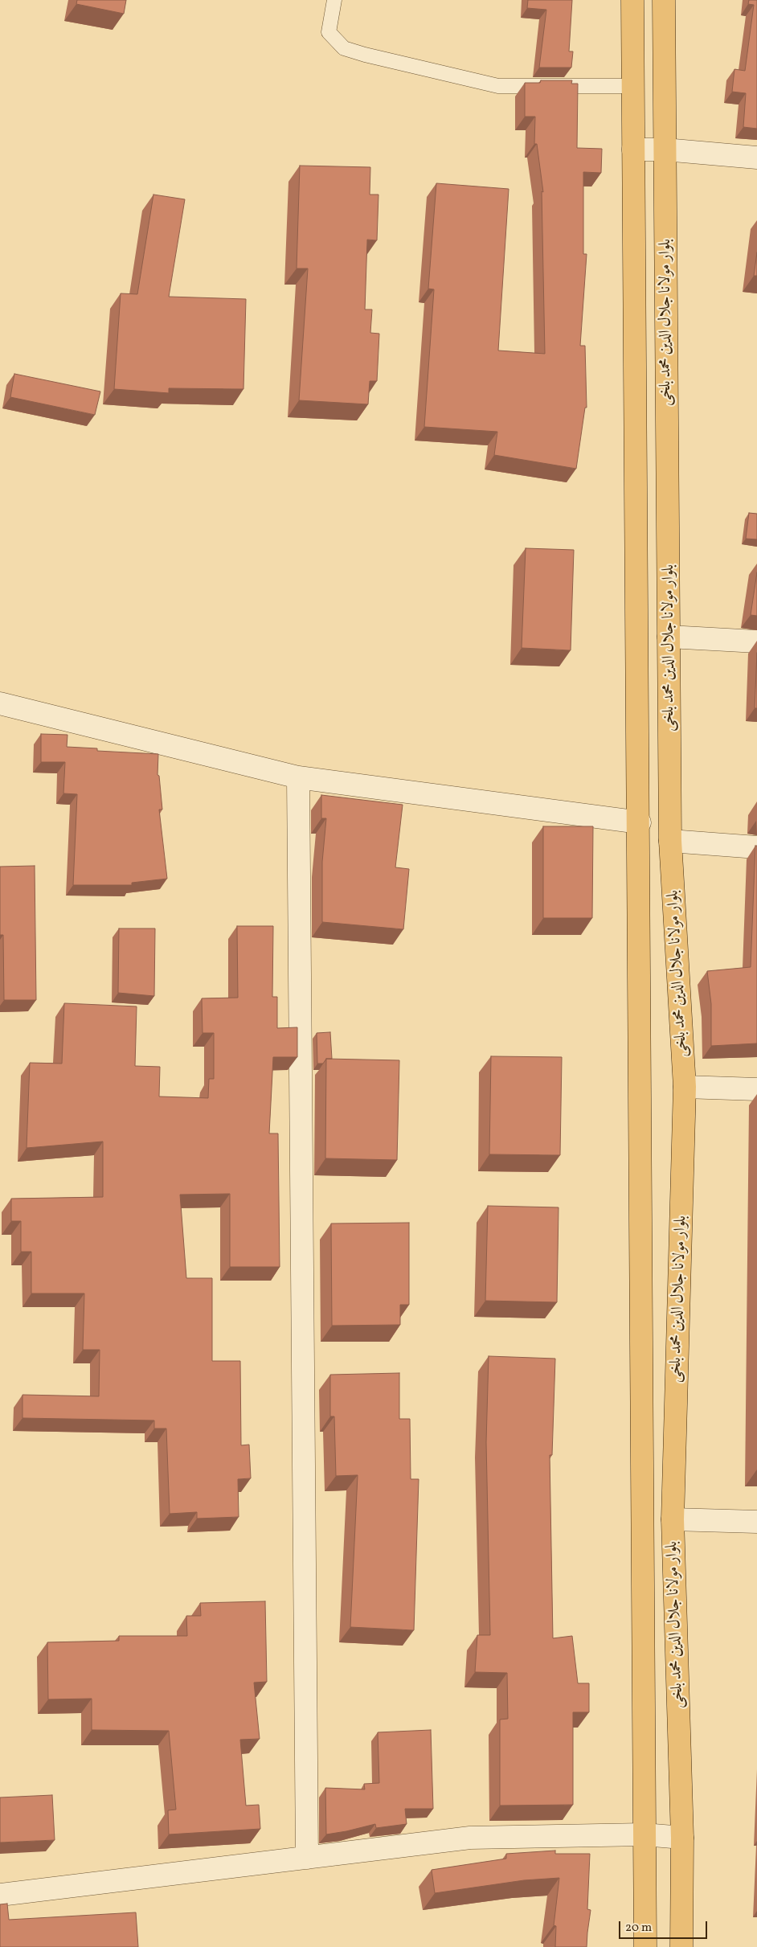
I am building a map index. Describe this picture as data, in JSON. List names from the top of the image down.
{
  "streets": {
    "main road": ["بلوار مولانا جلال الدین محمد بلخی"]
  },
  "scale_bar": "20 m"
}
